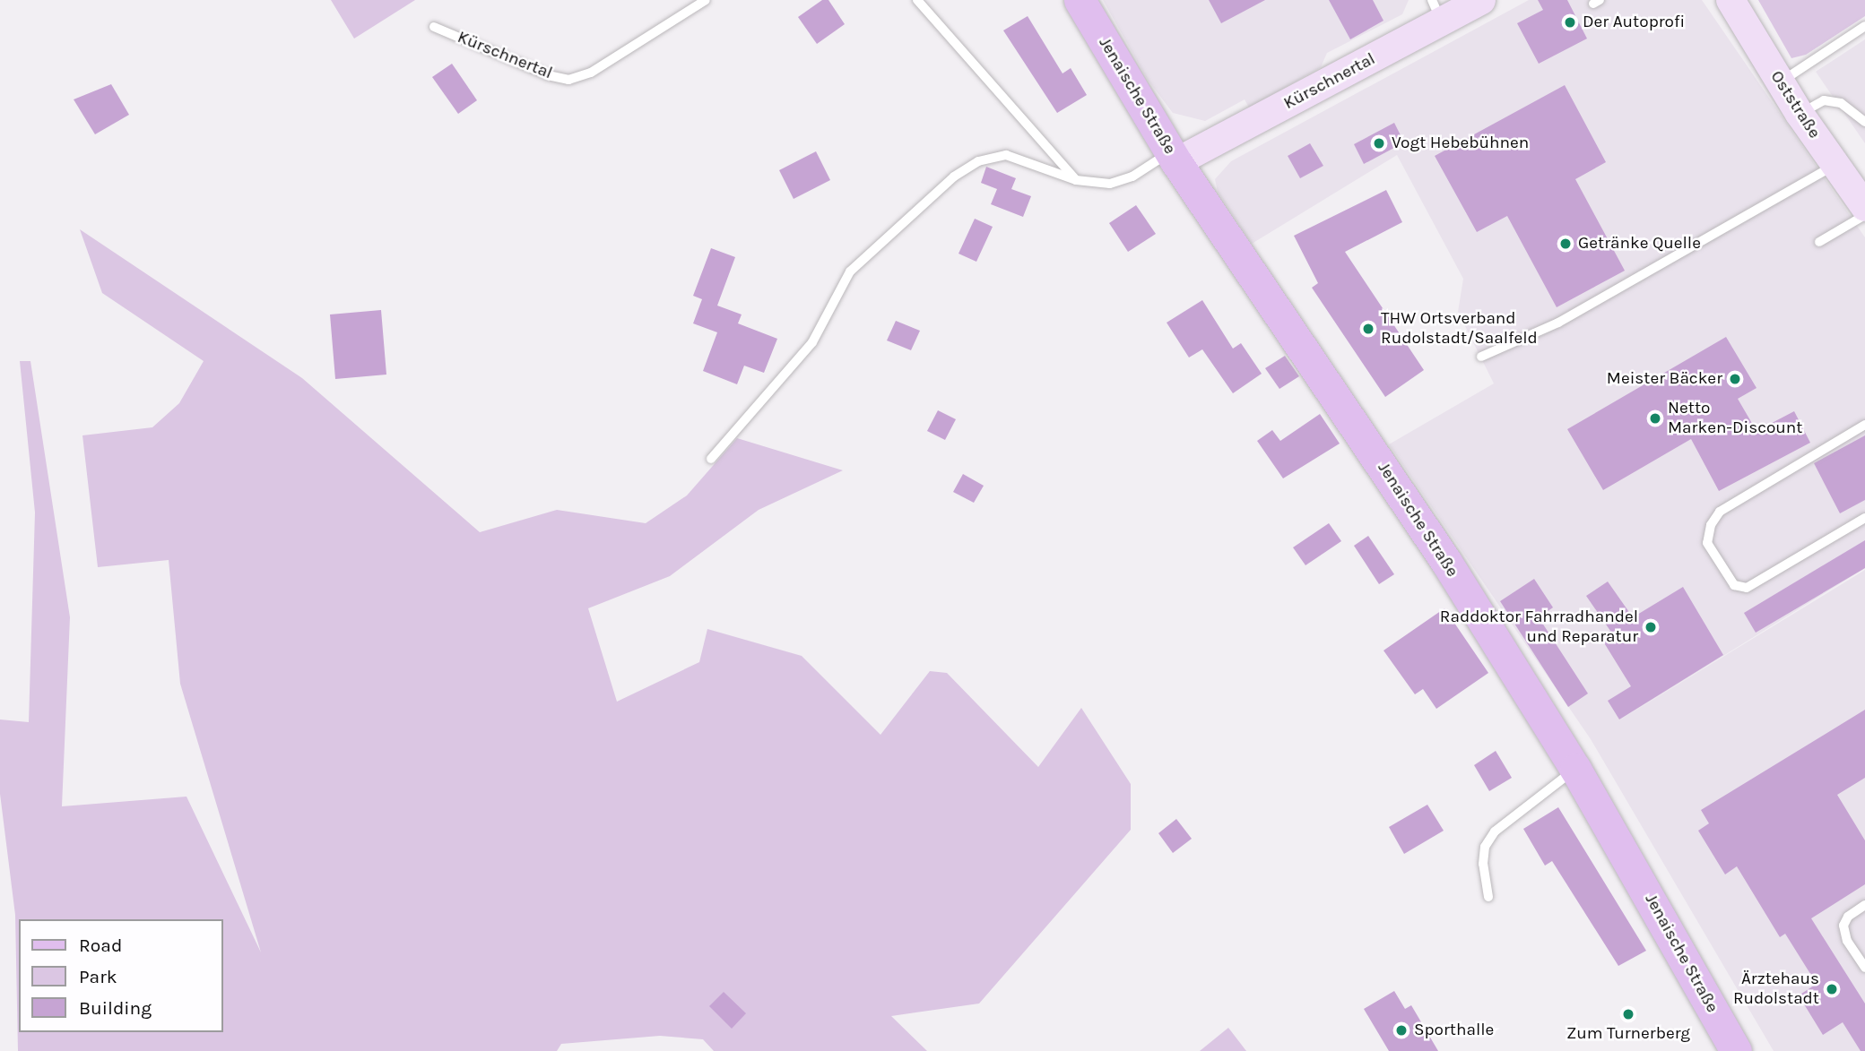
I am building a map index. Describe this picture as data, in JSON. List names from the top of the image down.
{
  "streets": {
    "main road": ["Jenaische Straße"],
    "street": ["Kürschnertal", "Oststraße"]
  },
  "crossings": [
    ["Kürschnertal", "Jenaische Straße"]
  ],
  "places": [
    "Der Autoprofi",
    "Vogt Hebebühnen",
    "Getränke Quelle",
    "THW Ortsverband Rudolstadt/Saalfeld",
    "Meister Bäcker",
    "Netto Marken-Discount",
    "Raddoktor Fahrradhandel und Reparatur",
    "Ärztehaus Rudolstadt",
    "Zum Turnerberg",
    "Sporthalle"
  ],
  "legend": ["Road", "Park", "Building"]
}
